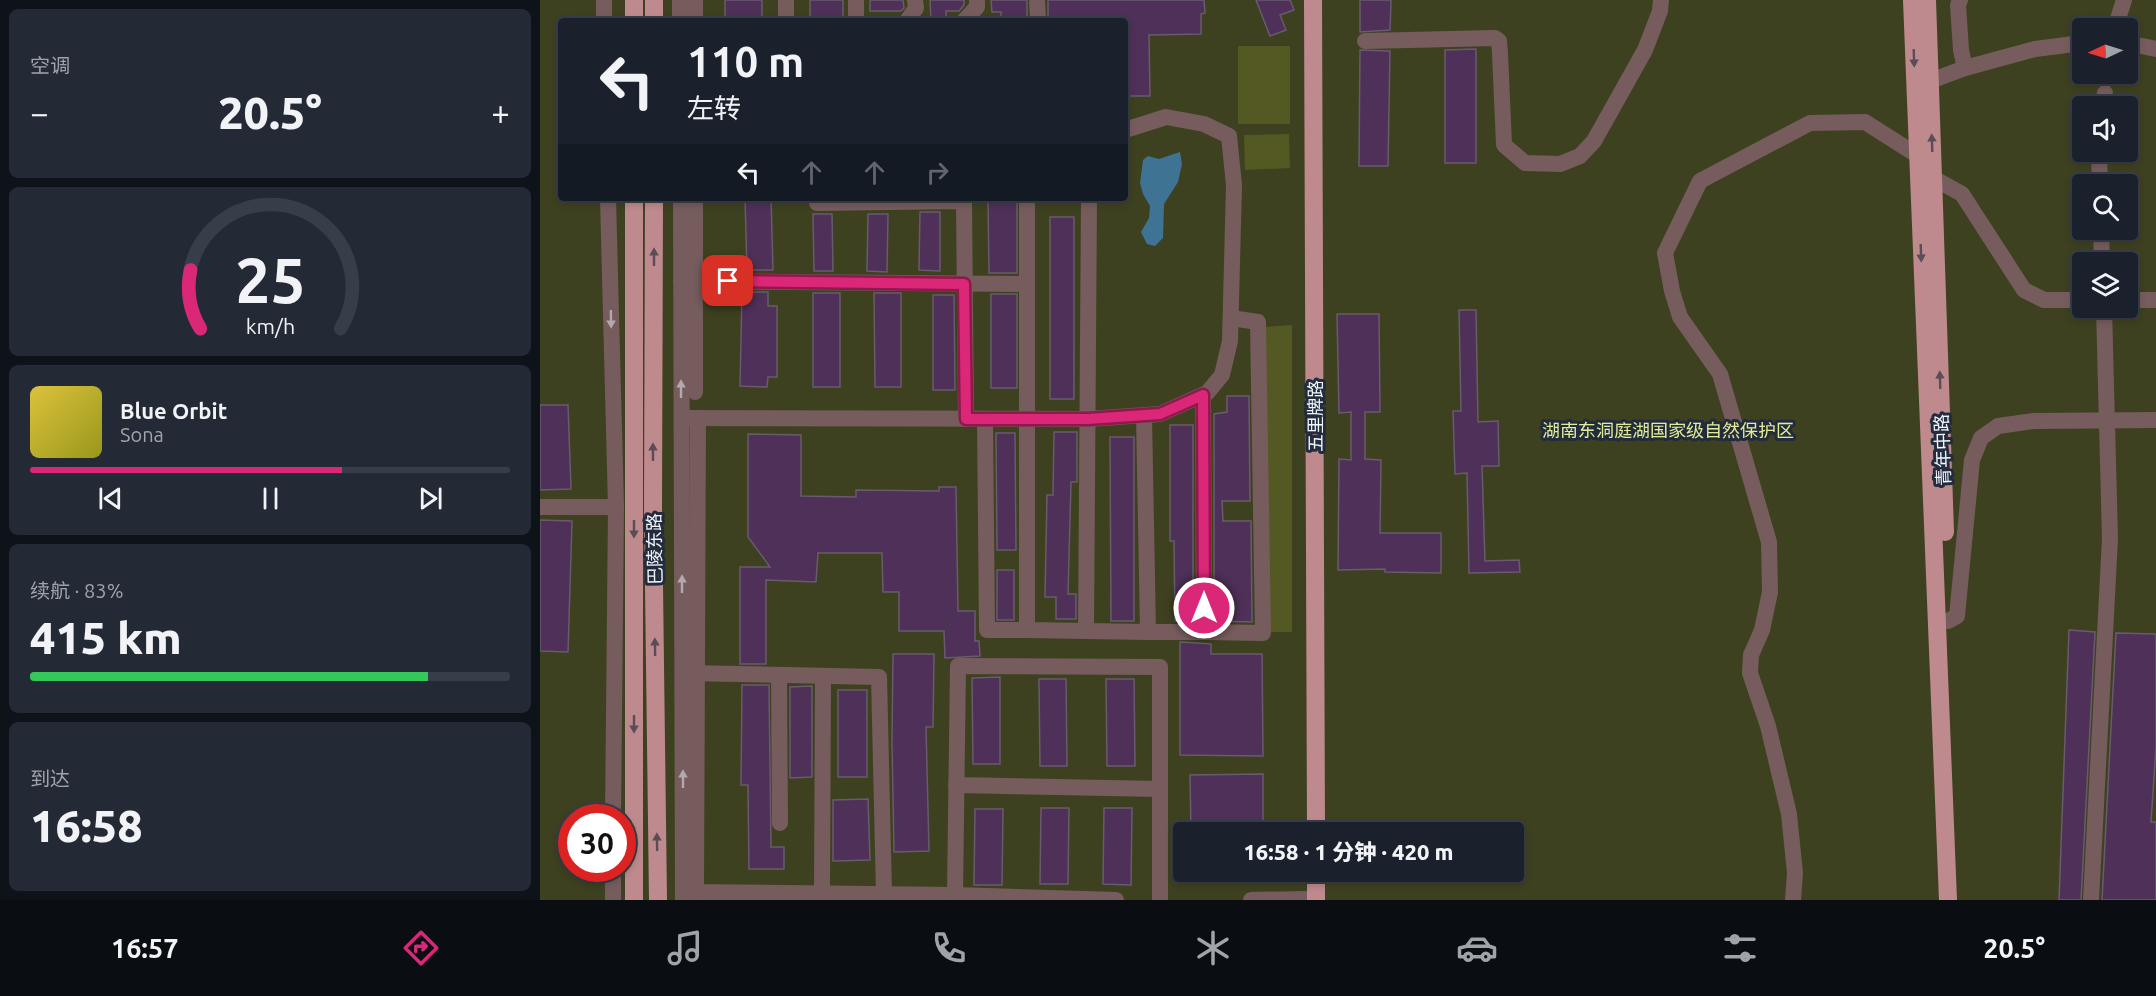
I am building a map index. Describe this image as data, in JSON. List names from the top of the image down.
{
  "streets": {
    "main road": ["五里牌路", "青年中路", "巴陵东路"]
  },
  "parks": ["湖南东洞庭湖国家级自然保护区"],
  "north": "left",
  "page": {
    "tile": [
      "空调",
      ["续航 · 83%", "415 km"],
      ["到达", "16:58"]
    ],
    "turn": ["110 m", "左转"],
    "heat": ["−", "20.5°", "+"],
    "song": ["Blue Orbit", "Sona"],
    "limit": "30",
    "trip": "16:58 · 1 分钟 · 420 m",
    "tabs": ["16:57", "20.5°"],
    "gauge": ["25", "km/h"]
  }
}
